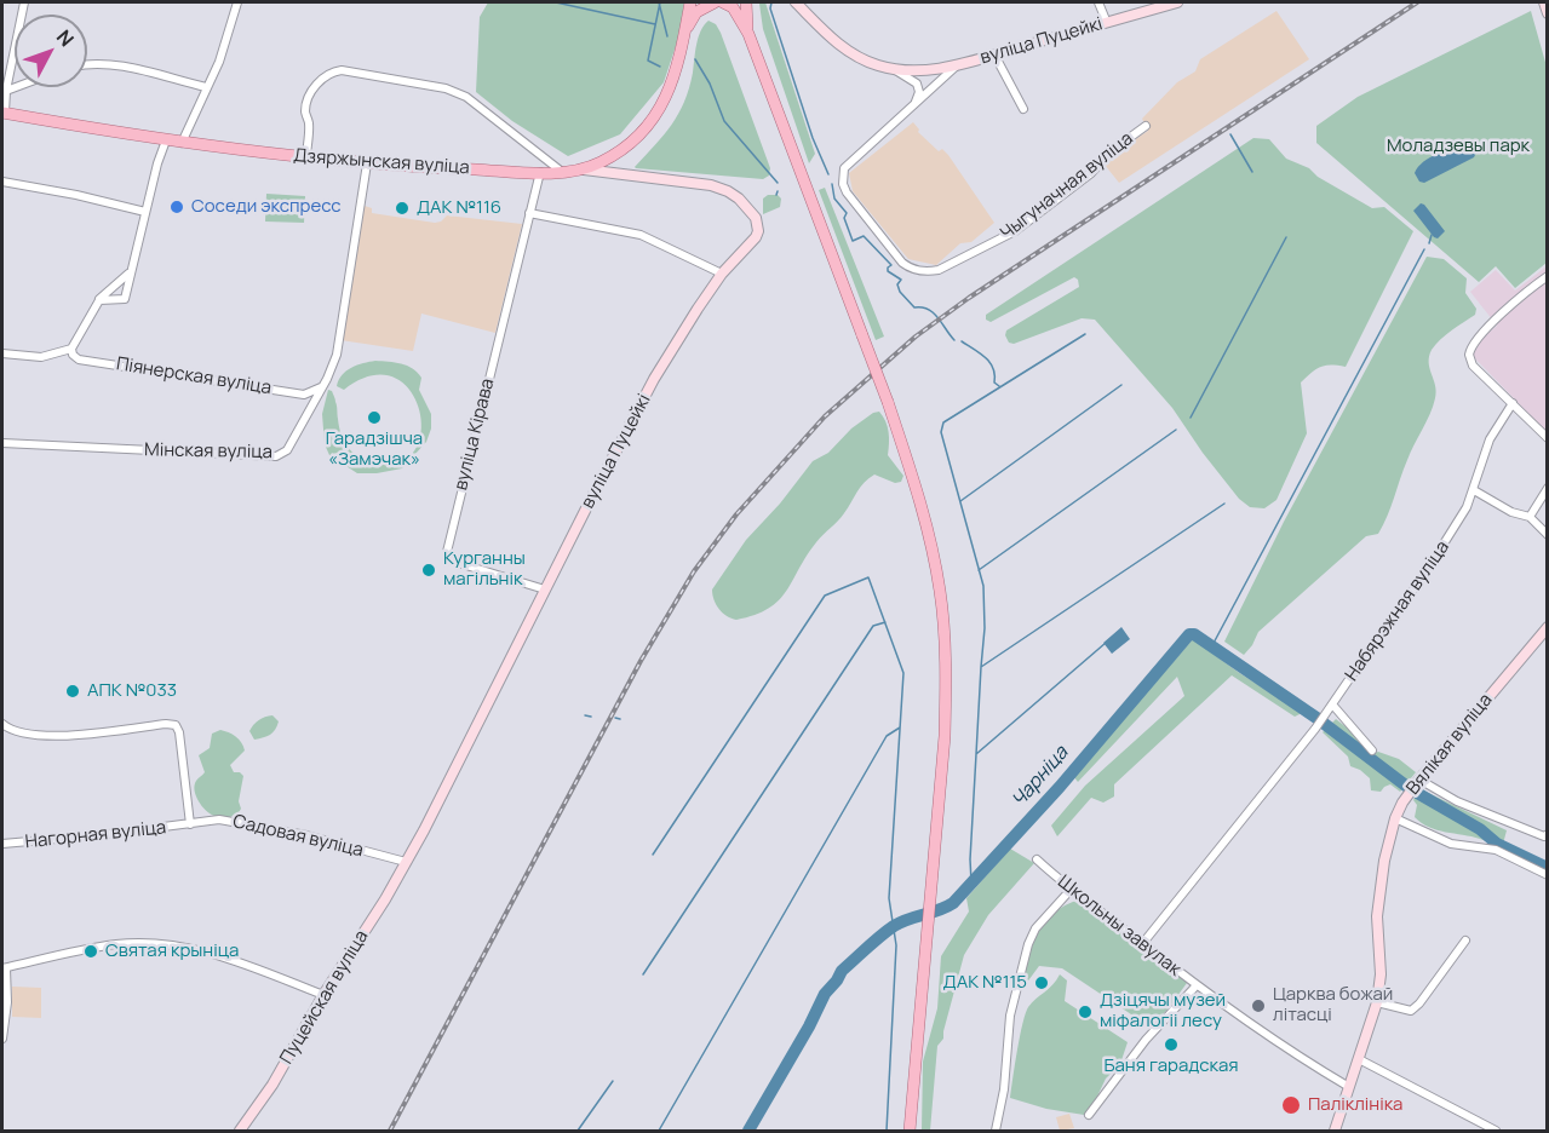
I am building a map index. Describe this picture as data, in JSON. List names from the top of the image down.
{
  "streets": {
    "main road": ["Дзяржынская вуліца"],
    "street": [
      "вуліца Пуцейкі",
      "Чыгуначная вуліца",
      "Піянерская вуліца",
      "вуліца Кірава",
      "Мінская вуліца",
      "Набярэжная вуліца",
      "Вялікая вуліца",
      "Нагорная вуліца",
      "Садовая вуліца",
      "Школьны завулак",
      "Пуцейская вуліца"
    ]
  },
  "crossings": [
    ["вуліца Пуцейкі", "Дзяржынская вуліца"],
    ["вуліца Пуцейкі", "Чыгуначная вуліца"],
    ["вуліца Пуцейкі", "вуліца Кірава"],
    ["вуліца Пуцейкі", "Садовая вуліца"],
    ["вуліца Пуцейкі", "Пуцейская вуліца"],
    ["Дзяржынская вуліца", "вуліца Кірава"],
    ["Дзяржынская вуліца", "Мінская вуліца"],
    ["Піянерская вуліца", "Мінская вуліца"],
    ["Набярэжная вуліца", "Школьны завулак"],
    ["Вялікая вуліца", "Школьны завулак"],
    ["Нагорная вуліца", "Садовая вуліца"],
    ["Садовая вуліца", "Пуцейская вуліца"]
  ],
  "water": ["Чарніца"],
  "parks": ["Моладзевы парк"],
  "places": [
    "Соседи экспресс",
    "ДАК №116",
    "Гарадзішча «Замэчак»",
    "Курганны магільнік",
    "АПК №033",
    "Святая крыніца",
    "ДАК №115",
    "Царква божай літасці",
    "Дзіцячы музей міфалогіі лесу",
    "Баня гарадская",
    "Паліклініка"
  ],
  "north": "top right"
}
